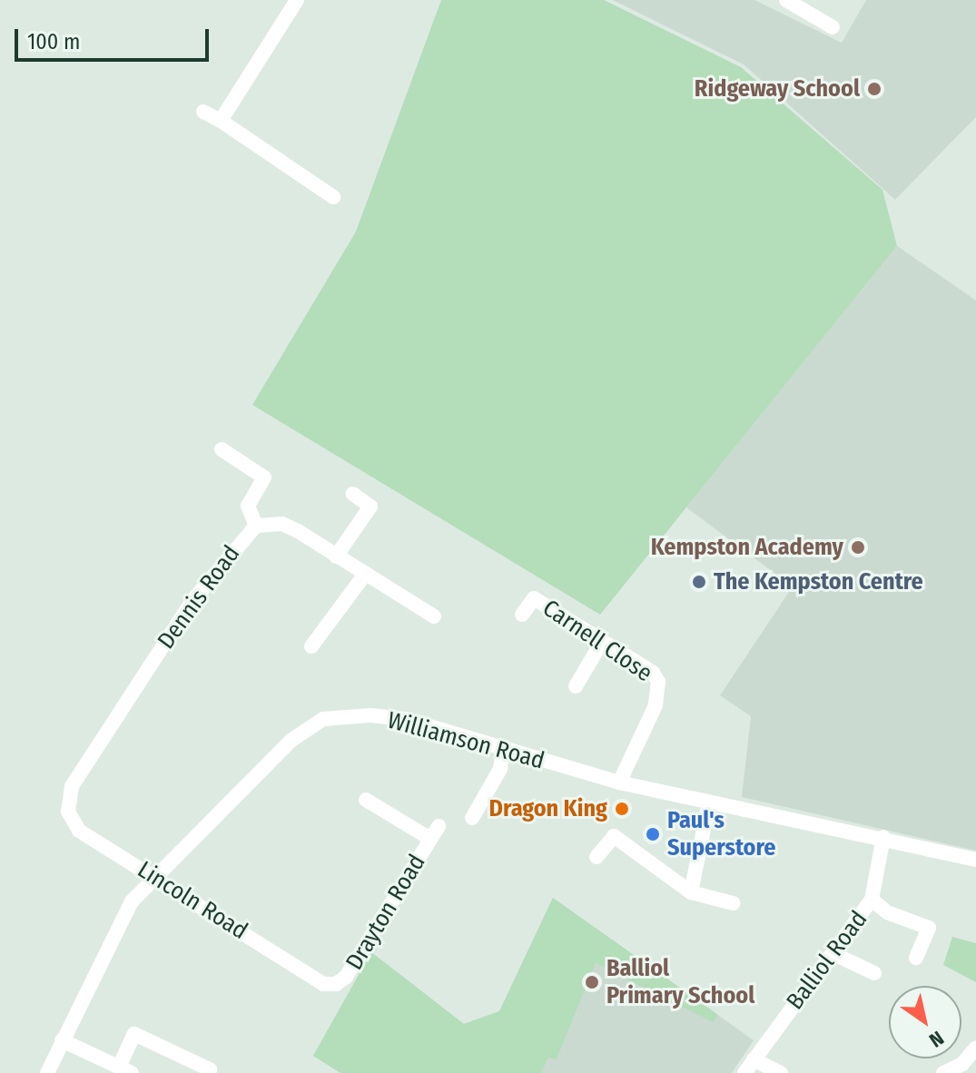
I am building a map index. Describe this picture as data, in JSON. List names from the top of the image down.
{
  "streets": {
    "street": [
      "Dennis Road",
      "Carnell Close",
      "Williamson Road",
      "Lincoln Road",
      "Drayton Road",
      "Balliol Road"
    ]
  },
  "crossings": [
    ["Dennis Road", "Lincoln Road"],
    ["Carnell Close", "Williamson Road"],
    ["Williamson Road", "Lincoln Road"],
    ["Williamson Road", "Balliol Road"],
    ["Lincoln Road", "Drayton Road"]
  ],
  "places": [
    "Ridgeway School",
    "Kempston Academy",
    "The Kempston Centre",
    "Dragon King",
    "Paul's Superstore",
    "Balliol Primary School"
  ],
  "scale_bar": "100 m",
  "north": "bottom right"
}
